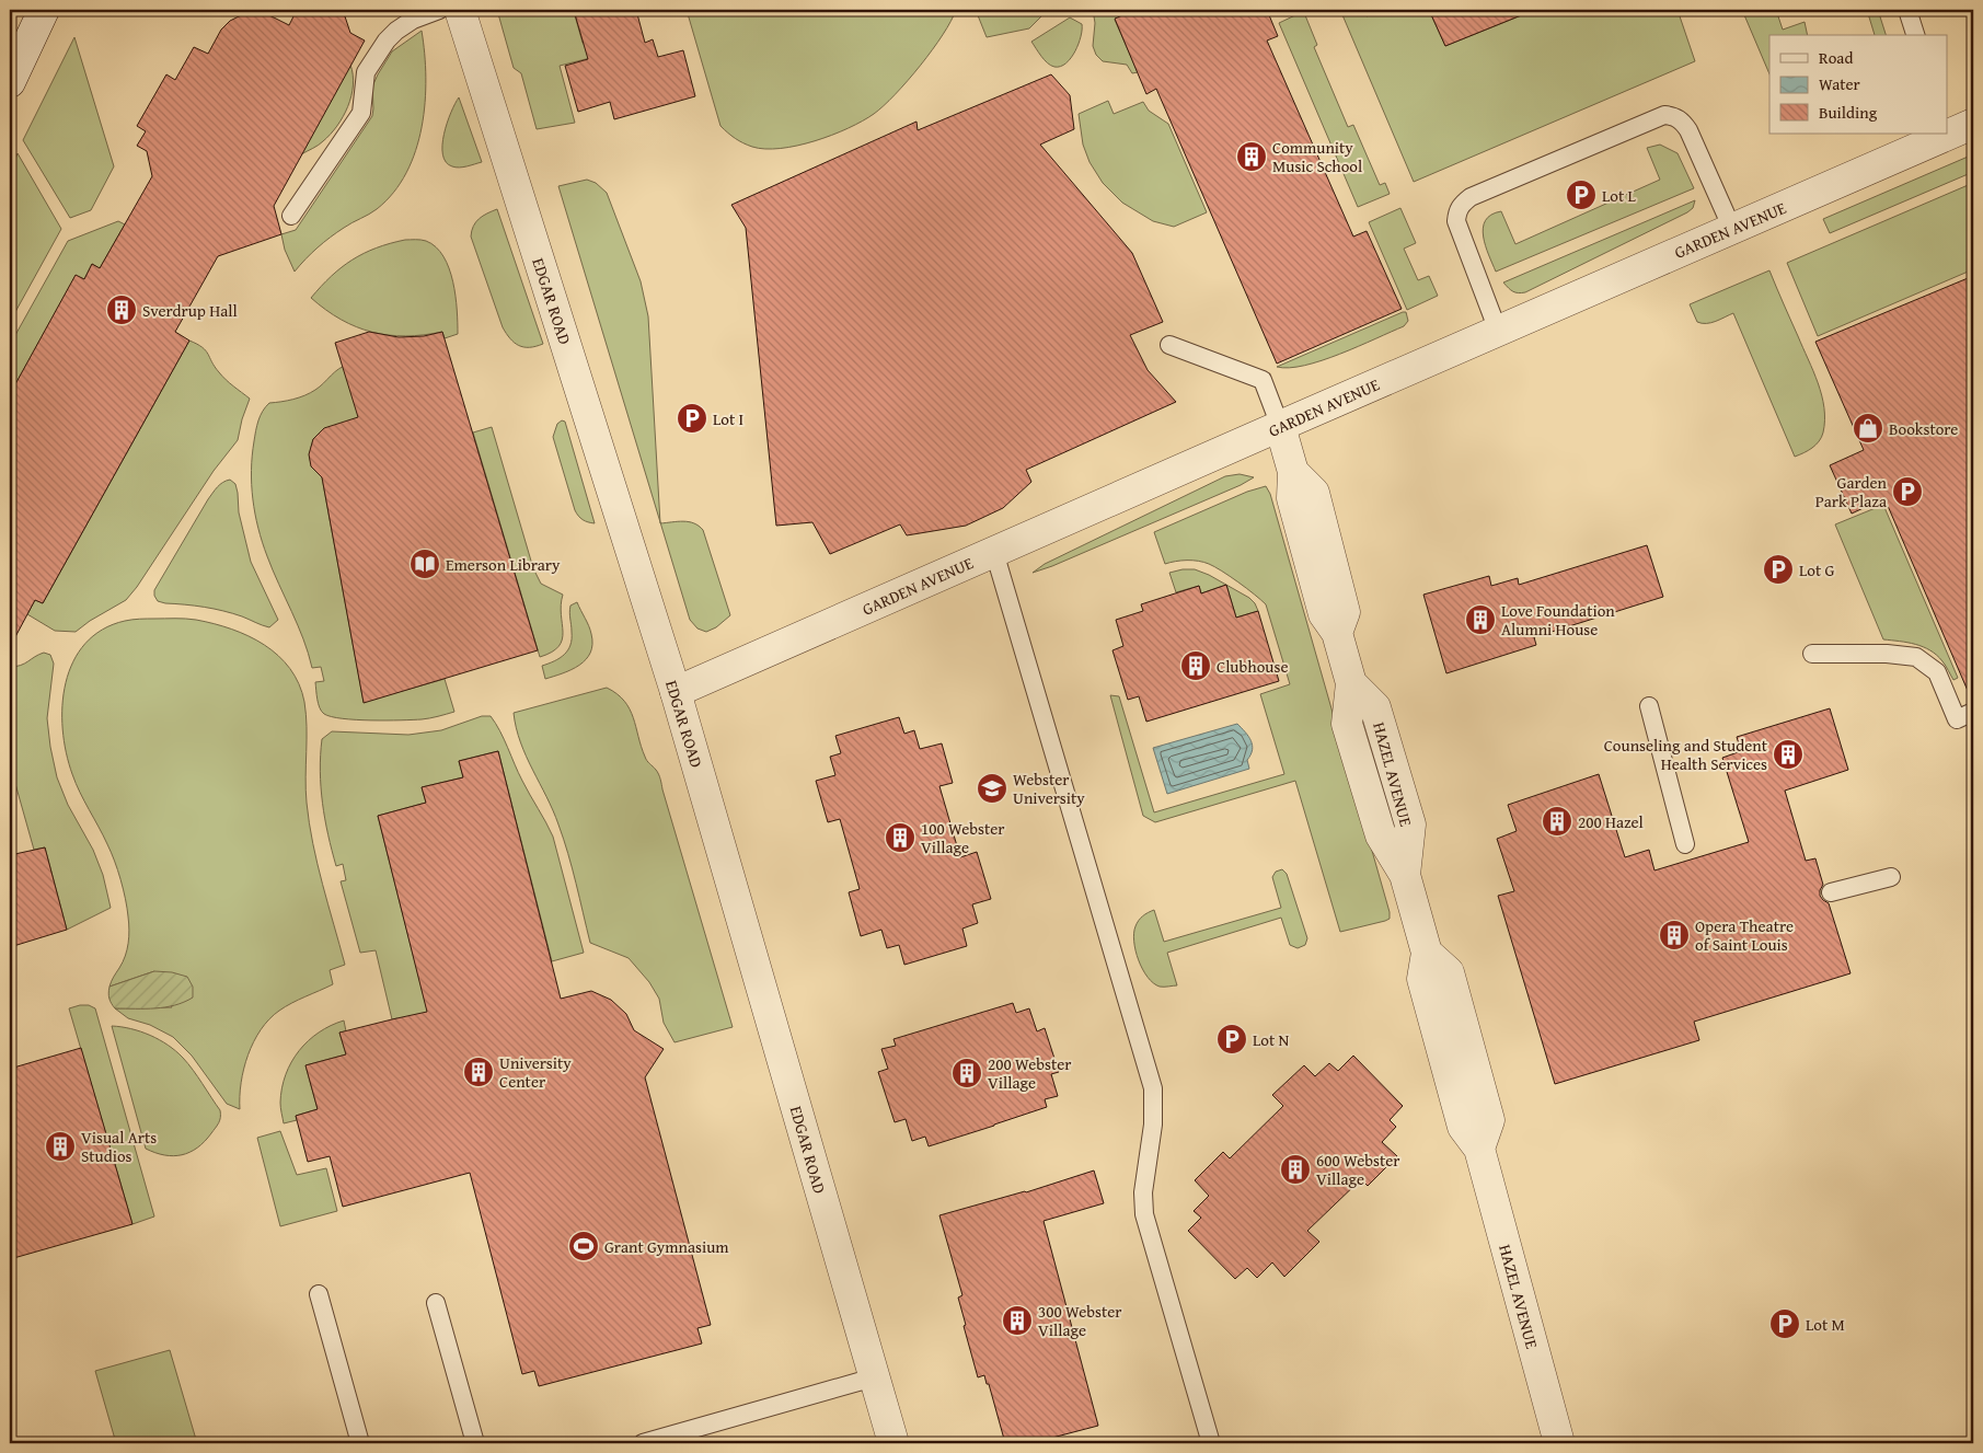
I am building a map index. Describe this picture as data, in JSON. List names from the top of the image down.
{
  "streets": {
    "street": ["GARDEN AVENUE", "EDGAR ROAD", "HAZEL AVENUE"]
  },
  "crossings": [
    ["GARDEN AVENUE", "EDGAR ROAD"],
    ["GARDEN AVENUE", "HAZEL AVENUE"]
  ],
  "places": {
    "building": [
      "Community Music School",
      "Sverdrup Hall",
      "Love Foundation Alumni House",
      "Clubhouse",
      "Counseling and Student Health Services",
      "200 Hazel",
      "100 Webster Village",
      "Opera Theatre of Saint Louis",
      "University Center",
      "200 Webster Village",
      "Visual Arts Studios",
      "600 Webster Village",
      "300 Webster Village"
    ],
    "parking": [
      "Lot L",
      "Lot I",
      "Garden Park Plaza",
      "Lot G",
      "Lot N",
      "Lot M"
    ],
    "shop": ["Bookstore"],
    "library": ["Emerson Library"],
    "school or university": ["Webster University"],
    "sports": ["Grant Gymnasium"]
  },
  "legend": ["Road", "Water", "Building"]
}
